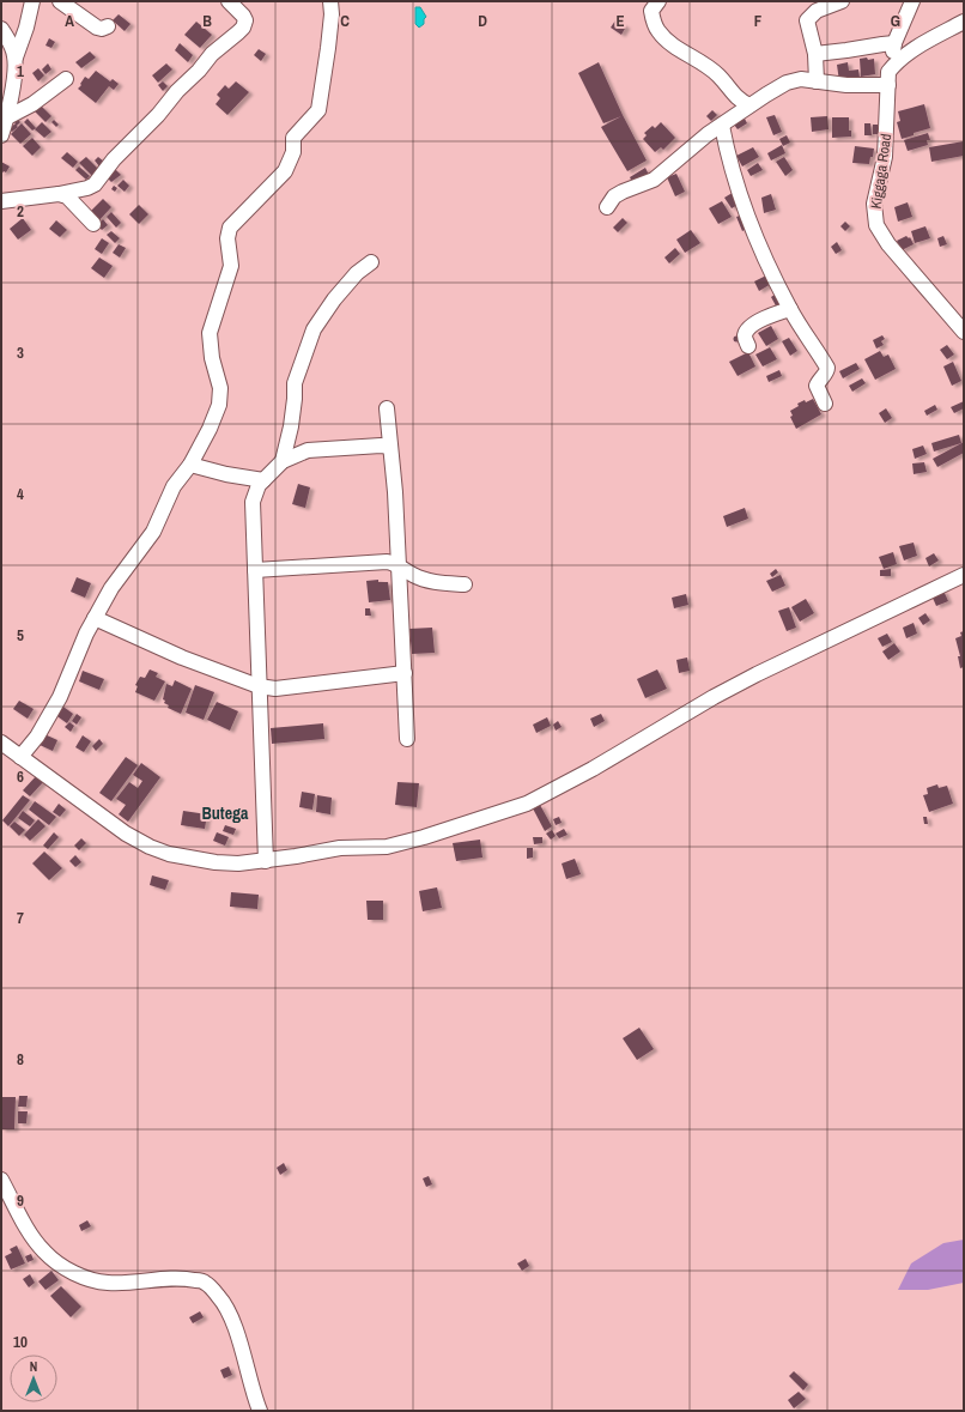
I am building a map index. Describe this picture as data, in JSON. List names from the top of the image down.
{
  "streets": {
    "street": ["Kiggaga Road"]
  },
  "districts": ["Butega"],
  "north": "top",
  "grid": {
    "columns": [
      "A",
      "B",
      "C",
      "D",
      "E",
      "F",
      "G"
    ],
    "rows": [
      "1",
      "2",
      "3",
      "4",
      "5",
      "6",
      "7",
      "8",
      "9",
      "10"
    ]
  }
}
